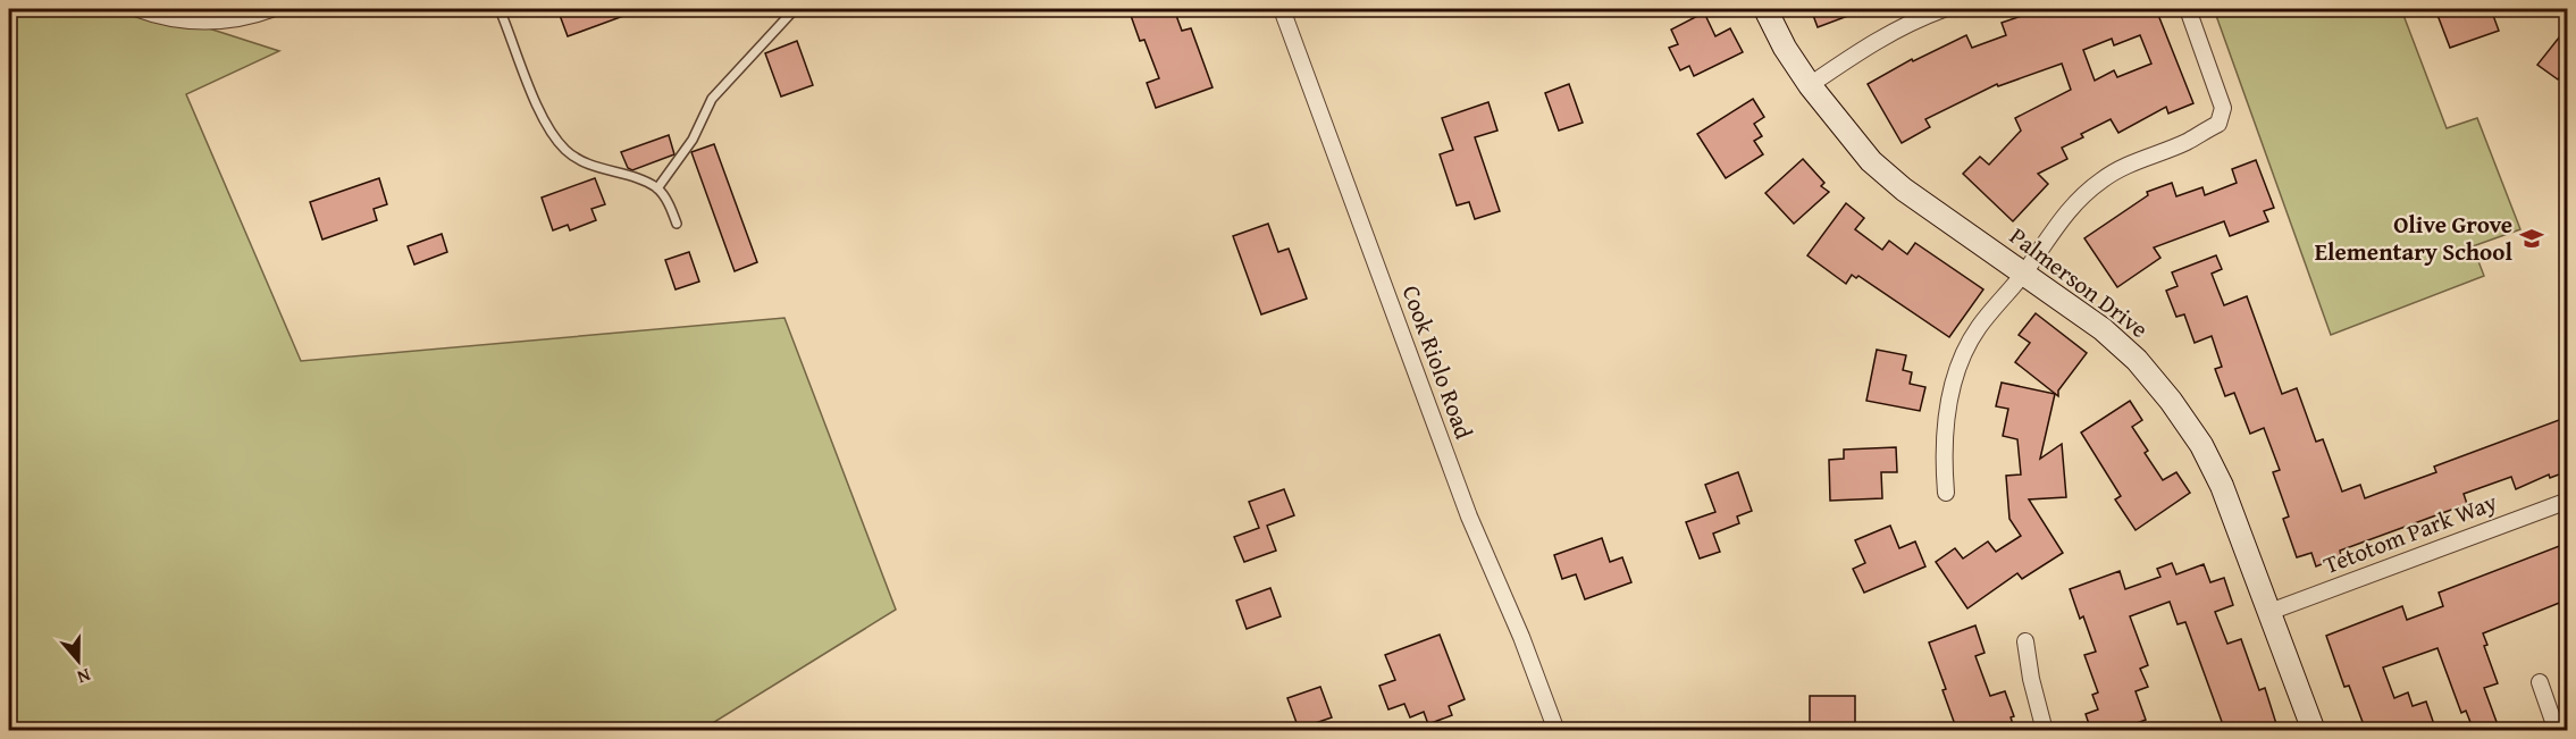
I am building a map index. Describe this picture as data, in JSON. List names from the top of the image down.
{
  "streets": {
    "street": ["Palmerson Drive", "Cook Riolo Road", "Tetotom Park Way"]
  },
  "crossings": [
    ["Palmerson Drive", "Tetotom Park Way"]
  ],
  "places": {
    "school or university": ["Olive Grove Elementary School"]
  },
  "north": "bottom"
}
